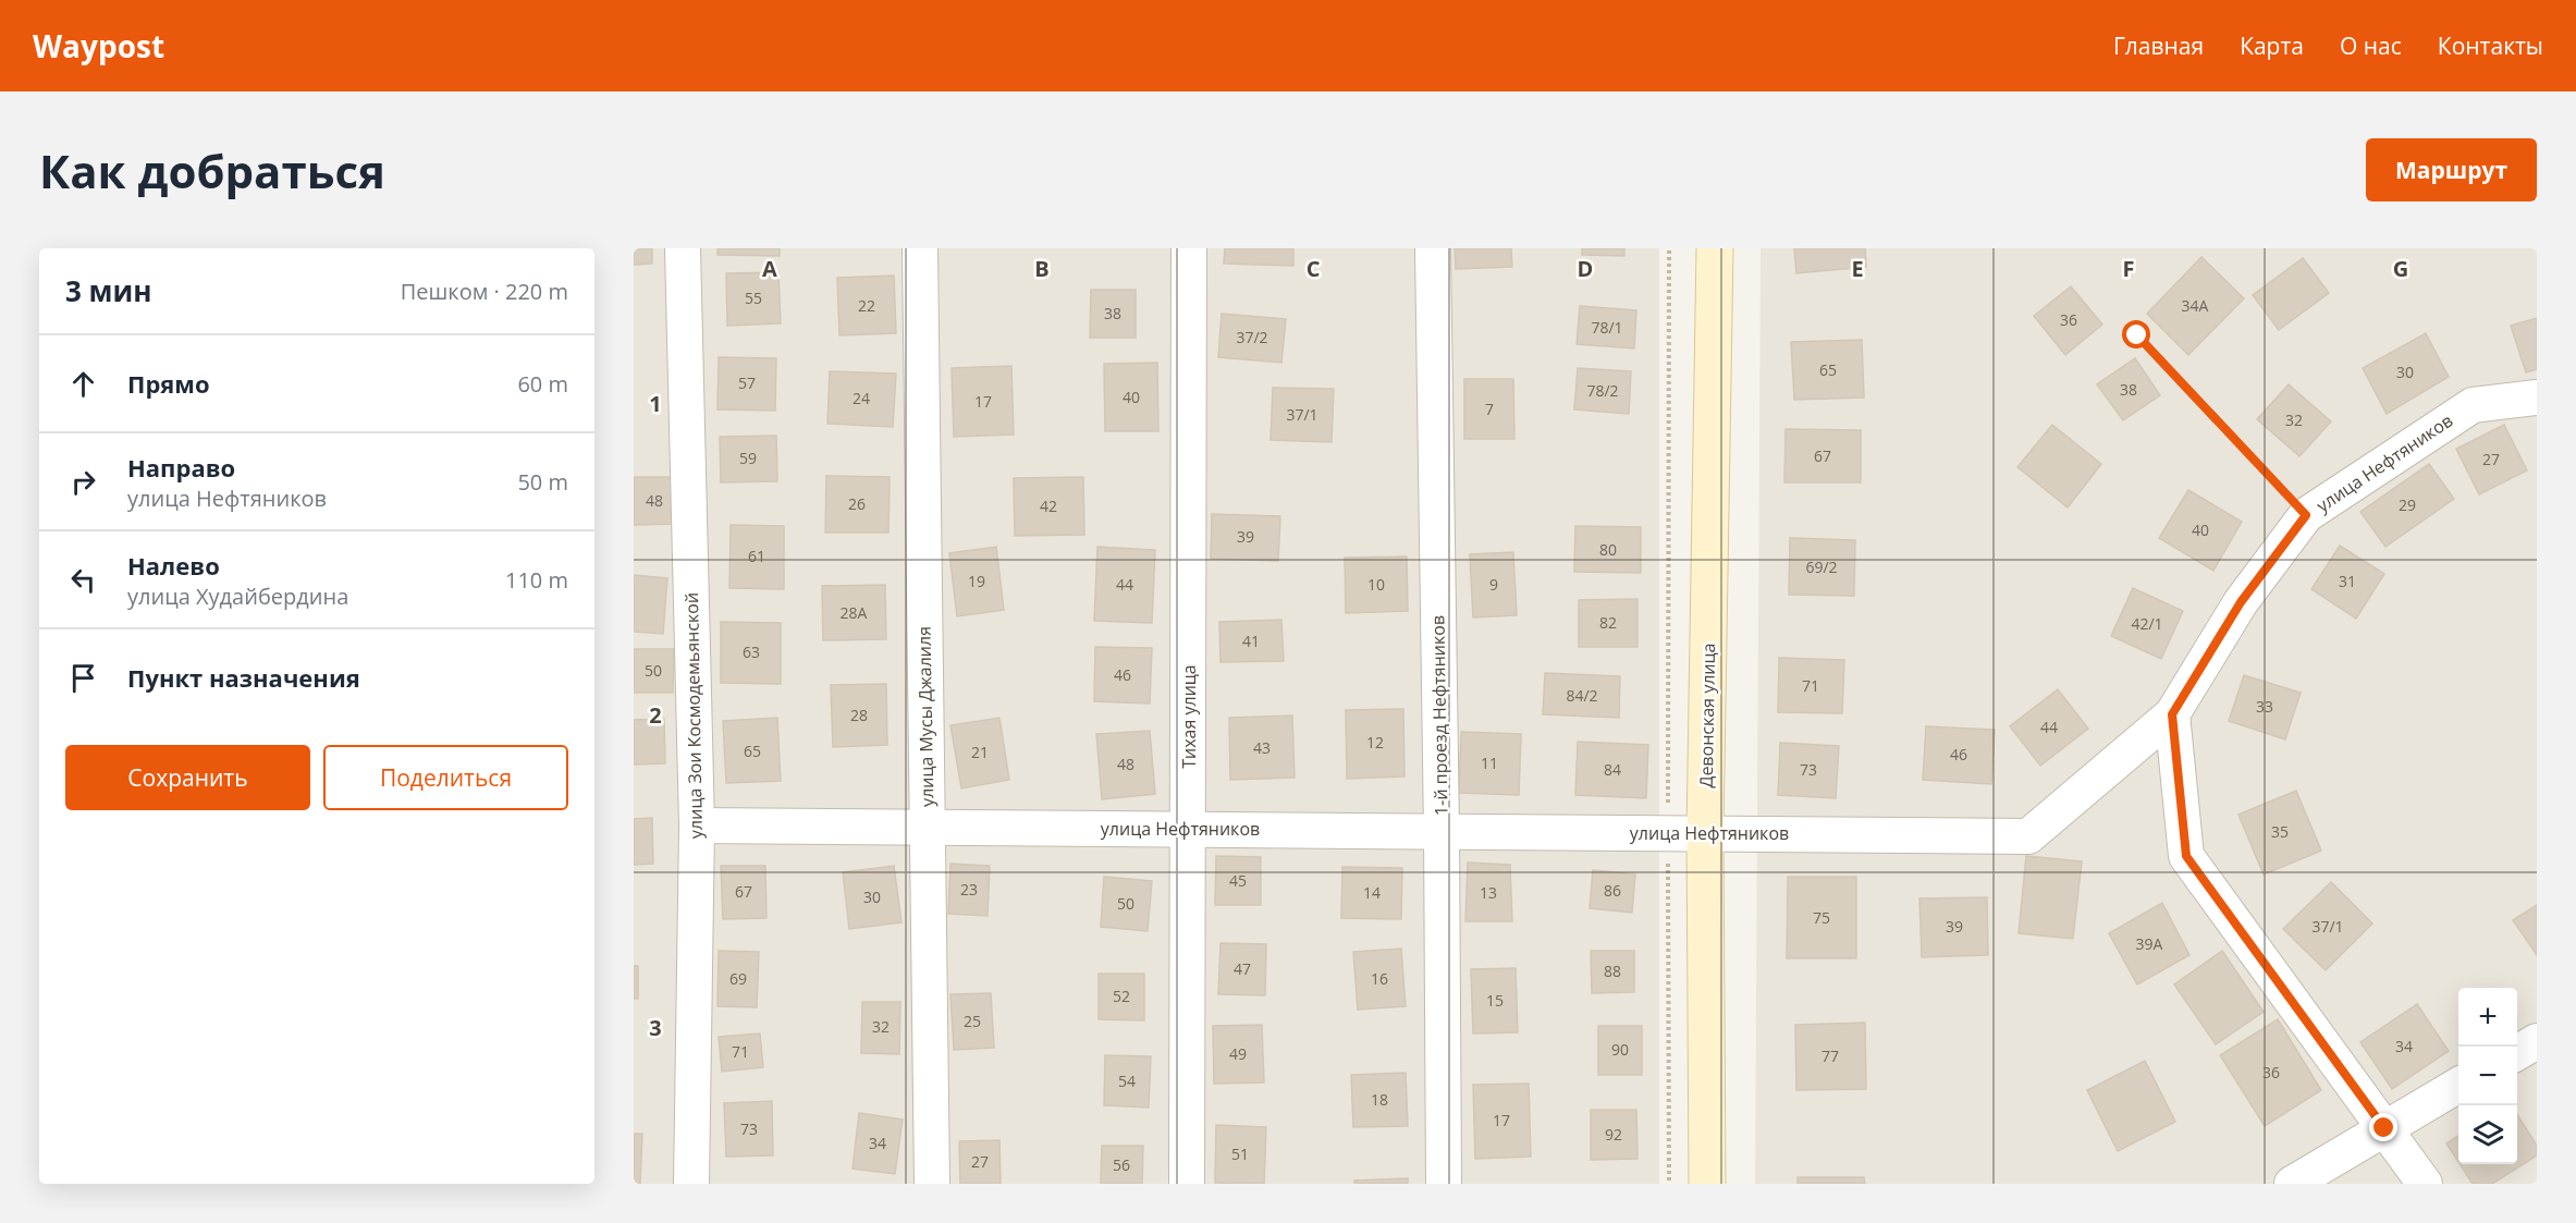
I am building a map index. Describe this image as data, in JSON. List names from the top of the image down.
{
  "streets": {
    "main road": ["Девонская улица"],
    "street": [
      "улица Нефтяников",
      "улица Зои Космодемьянской",
      "1-й проезд Нефтяников",
      "улица Мусы Джалиля",
      "Тихая улица"
    ]
  },
  "crossings": [
    ["улица Нефтяников", "улица Зои Космодемьянской"],
    ["улица Нефтяников", "1-й проезд Нефтяников"],
    ["улица Нефтяников", "Девонская улица"],
    ["улица Нефтяников", "улица Мусы Джалиля"],
    ["улица Нефтяников", "Тихая улица"]
  ],
  "house_numbers": [
    "55",
    "22",
    "34А",
    "38",
    "36",
    "78/1",
    "37/2",
    "65",
    "30",
    "57",
    "38",
    "78/2",
    "40",
    "24",
    "17",
    "7",
    "37/1",
    "32",
    "67",
    "59",
    "27",
    "48",
    "26",
    "29",
    "42",
    "40",
    "39",
    "80",
    "61",
    "69/2",
    "19",
    "31",
    "44",
    "10",
    "9",
    "28А",
    "82",
    "42/1",
    "41",
    "63",
    "50",
    "46",
    "71",
    "84/2",
    "33",
    "28",
    "44",
    "12",
    "43",
    "65",
    "21",
    "46",
    "11",
    "48",
    "84",
    "73",
    "35",
    "45",
    "23",
    "86",
    "67",
    "14",
    "13",
    "30",
    "50",
    "75",
    "39",
    "37/1",
    "39А",
    "47",
    "88",
    "69",
    "16",
    "52",
    "15",
    "25",
    "32",
    "34",
    "90",
    "71",
    "49",
    "77",
    "36",
    "54",
    "18",
    "17",
    "73",
    "92",
    "34",
    "51",
    "27",
    "56"
  ],
  "page": {
    "header": "Waypost",
    "nav": [
      "Главная",
      "Карта",
      "О нас",
      "Контакты"
    ],
    "buttons": [
      "Маршрут",
      ["Сохранить", "Поделиться"]
    ],
    "title": "Как добраться",
    "heading": ["3 мин", "Пешком · 220 m"],
    "list": [
      ["Прямо", "60 m"],
      ["Направо", "улица Нефтяников", "50 m"],
      ["Налево", "улица Худайбердина", "110 m"],
      "Пункт назначения"
    ],
    "map_buttons": ["+", "−"]
  },
  "grid": {
    "columns": [
      "A",
      "B",
      "C",
      "D",
      "E",
      "F",
      "G"
    ],
    "rows": ["1", "2", "3"]
  }
}
